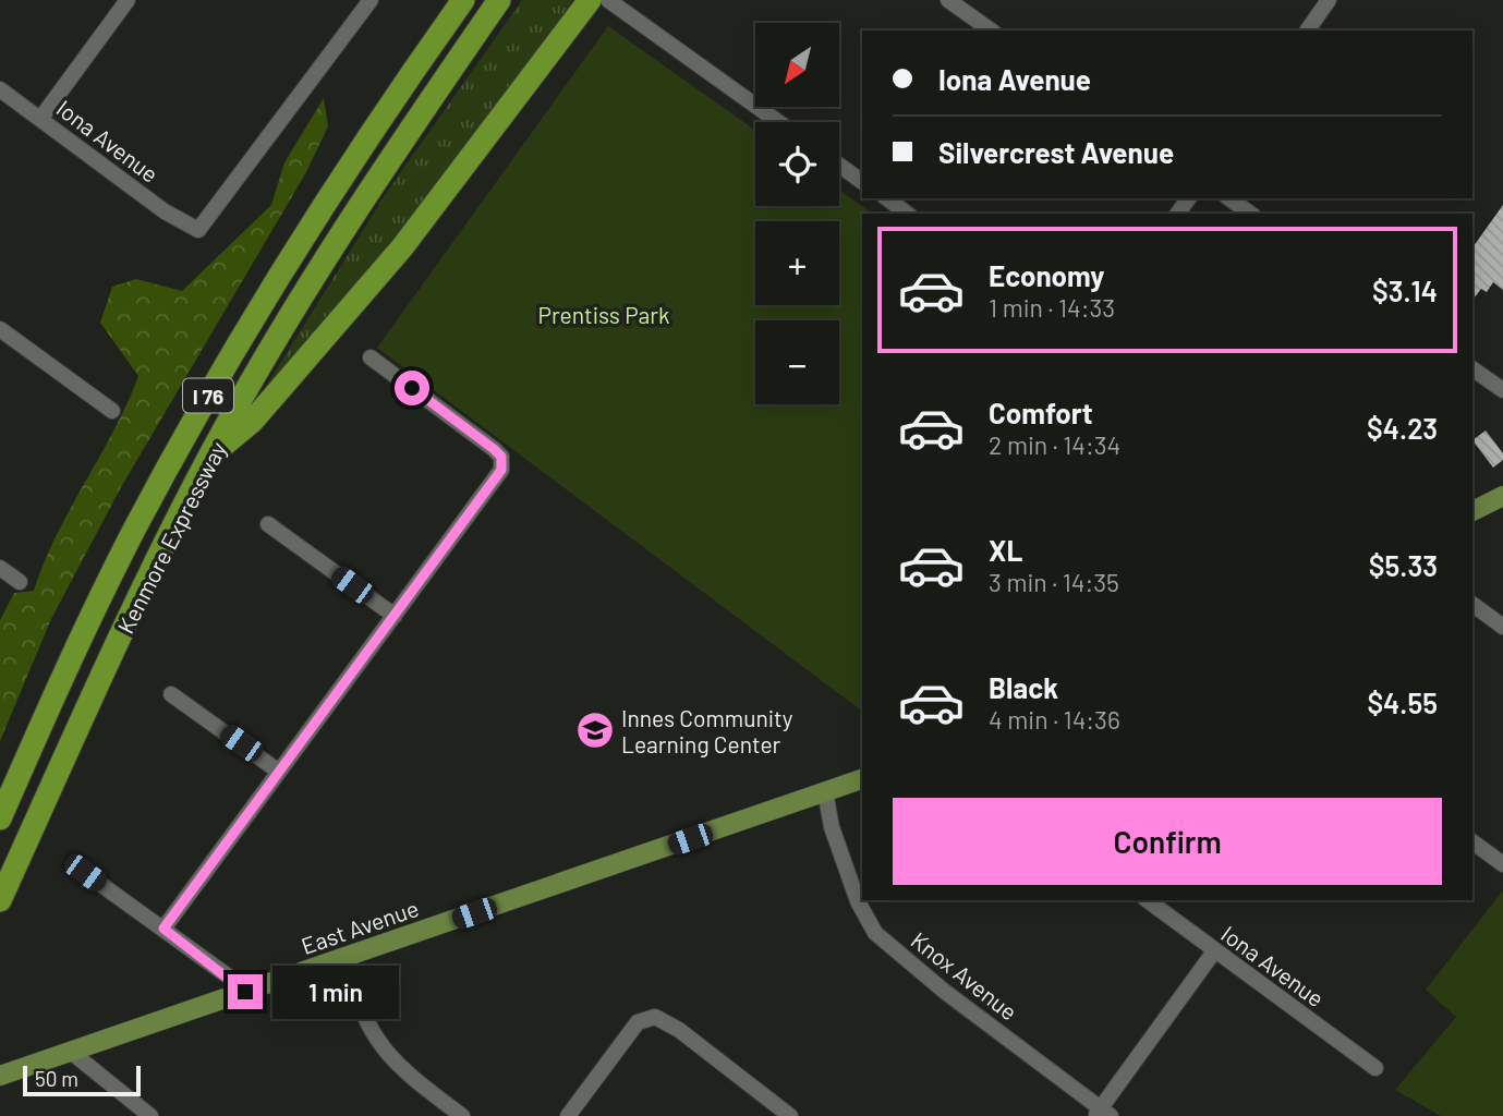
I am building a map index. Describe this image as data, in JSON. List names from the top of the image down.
{
  "streets": {
    "highway": ["I 76", "Kenmore Expressway"],
    "main road": ["East Avenue"],
    "street": ["Iona Avenue", "Knox Avenue"]
  },
  "crossings": [
    ["East Avenue", "Knox Avenue"]
  ],
  "parks": ["Prentiss Park"],
  "places": {
    "school or university": ["Innes Community Learning Center"]
  },
  "scale_bar": "50 m",
  "north": "bottom left",
  "page": {
    "map_buttons": ["+", "−"],
    "banner": ["Iona Avenue", "Silvercrest Avenue"],
    "list": [
      {
        "name": "Economy",
        "note": "1 min · 14:33",
        "value": "$3.14"
      },
      {
        "name": "Comfort",
        "note": "2 min · 14:34",
        "value": "$4.23"
      },
      {
        "name": "XL",
        "note": "3 min · 14:35",
        "value": "$5.33"
      },
      {
        "name": "Black",
        "note": "4 min · 14:36",
        "value": "$4.55"
      }
    ],
    "buttons": "Confirm",
    "bubble": "1 min",
    "scale": "50 m"
  }
}
